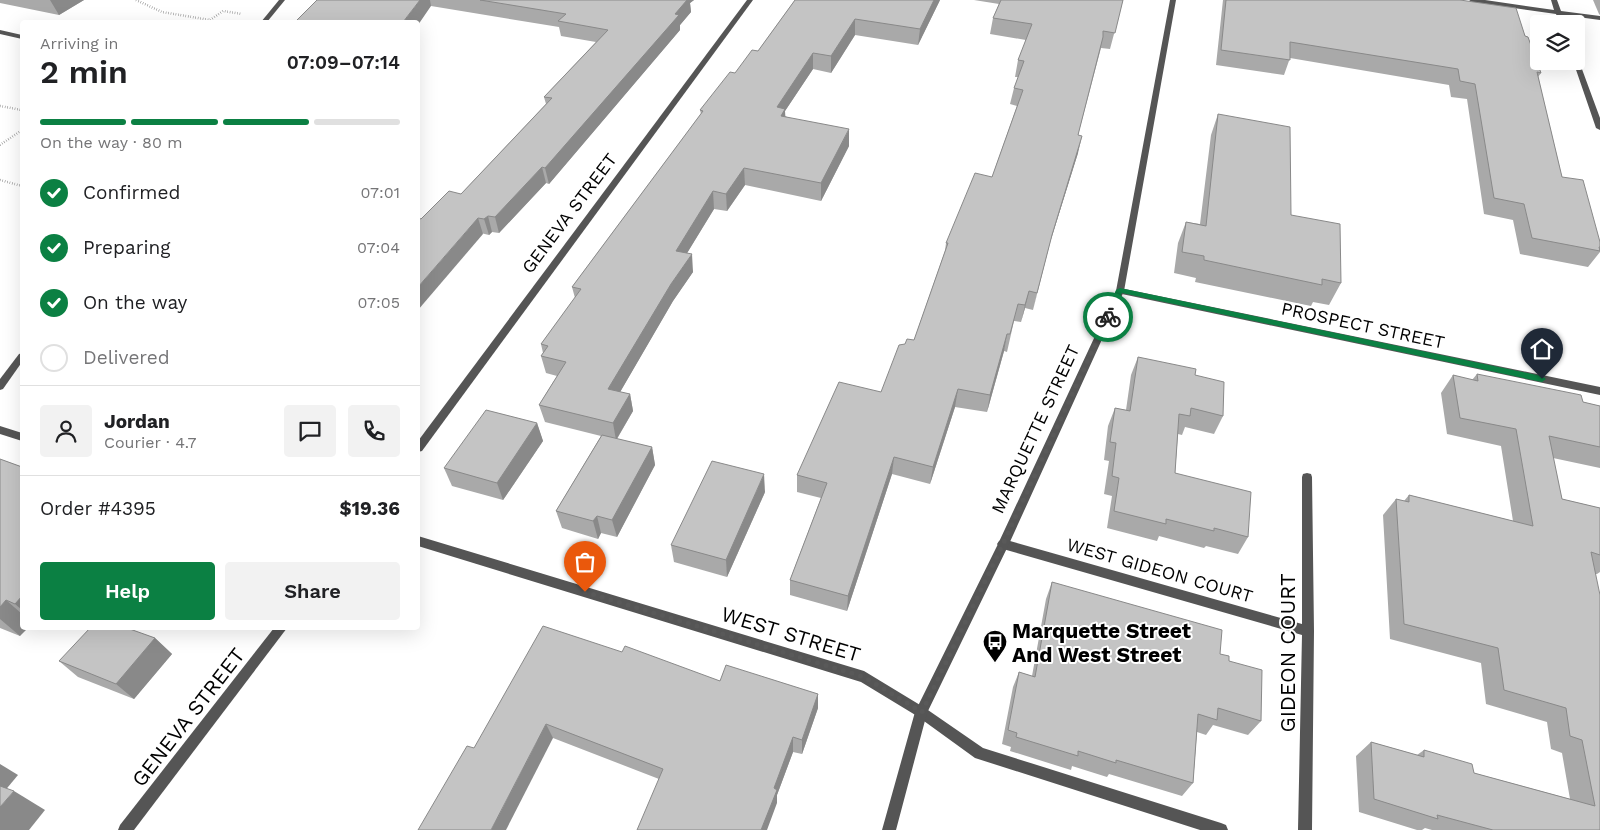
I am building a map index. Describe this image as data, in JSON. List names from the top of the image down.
{
  "streets": {
    "street": [
      "GENEVA STREET",
      "PROSPECT STREET",
      "MARQUETTE STREET",
      "WEST GIDEON COURT",
      "WEST STREET",
      "GIDEON COURT"
    ]
  },
  "crossings": [
    ["PROSPECT STREET", "MARQUETTE STREET"],
    ["MARQUETTE STREET", "WEST GIDEON COURT"],
    ["MARQUETTE STREET", "WEST STREET"],
    ["WEST GIDEON COURT", "GIDEON COURT"]
  ],
  "places": {
    "bus stop": ["Marquette Street And West Street"]
  },
  "page": {
    "heading": ["2 min", "Arriving in", "07:09–07:14"],
    "panel": [
      "Jordan",
      "Courier · 4.7",
      "Order #4395",
      "$19.36"
    ],
    "bar": "On the way · 80 m",
    "list": [
      ["Confirmed", "07:01"],
      ["Preparing", "07:04"],
      ["On the way", "07:05"],
      "Delivered"
    ],
    "buttons": ["Help", "Share"]
  }
}
